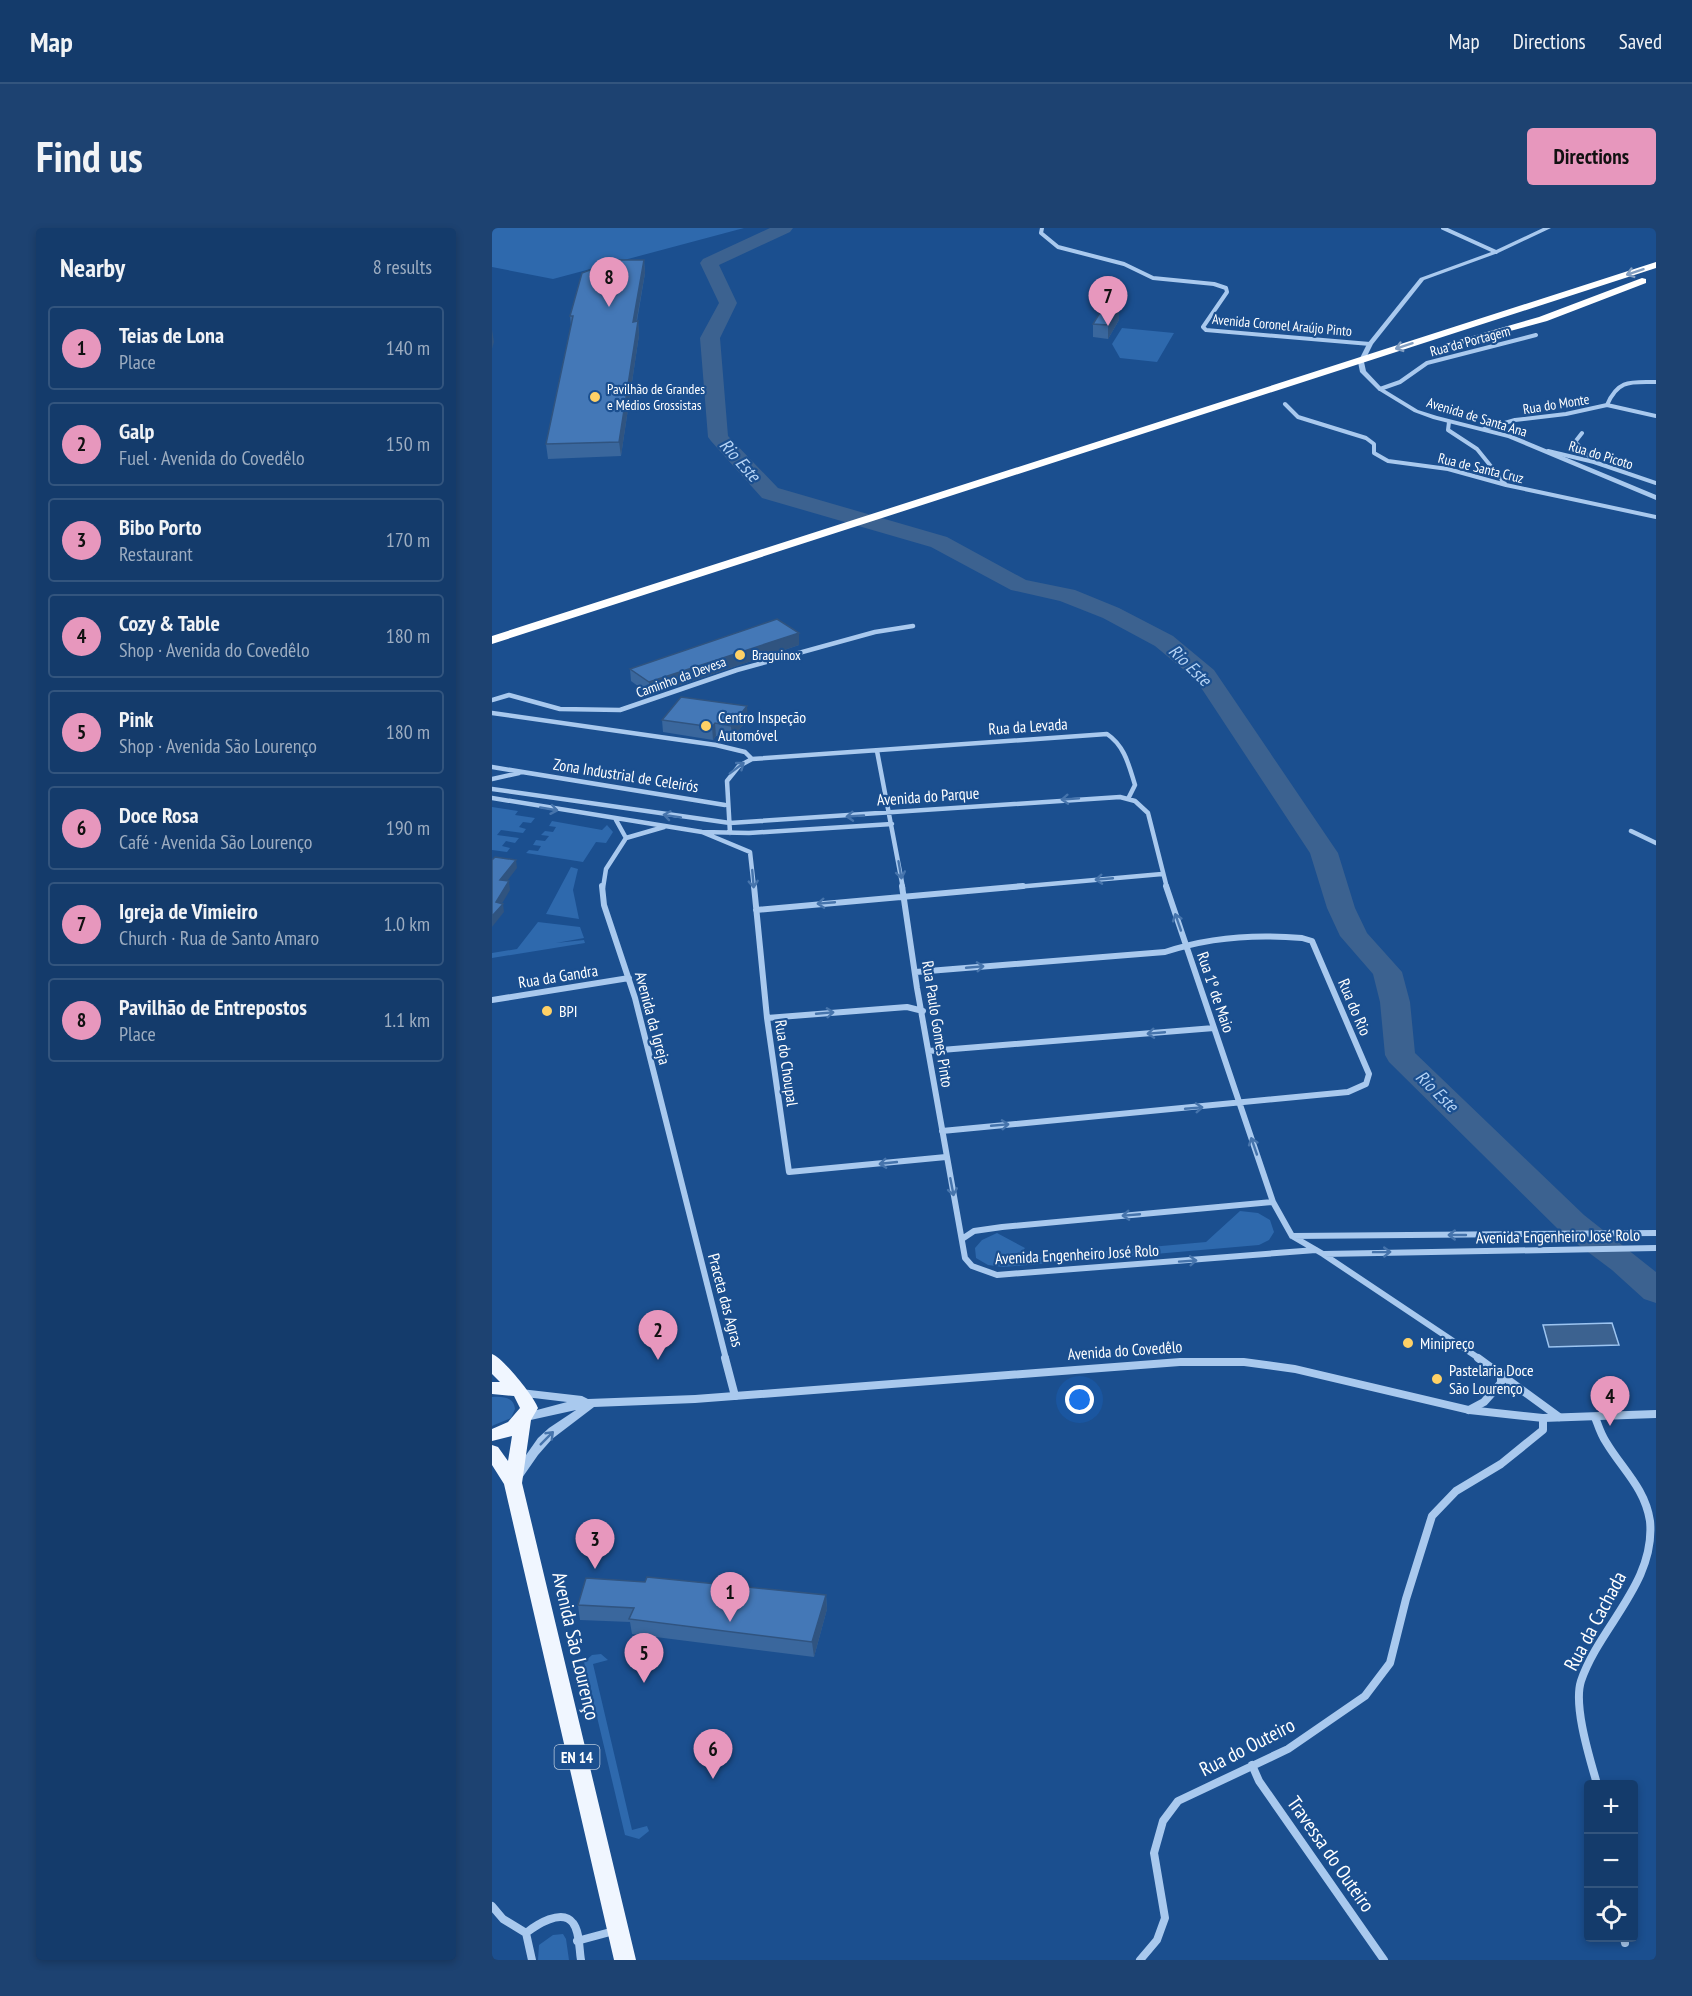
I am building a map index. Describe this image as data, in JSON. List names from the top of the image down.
{
  "streets": {
    "main road": ["Avenida São Lourenço", "EN 14"],
    "street": [
      "Avenida Coronel Araújo Pinto",
      "Rua da Portagem",
      "Rua do Monte",
      "Avenida de Santa Ana",
      "Rua do Picoto",
      "Rua de Santa Cruz",
      "Caminho da Devesa",
      "Rua da Levada",
      "Zona Industrial de Celeirós",
      "Avenida do Parque",
      "Rua da Gandra",
      "Rua 1º de Maio",
      "Rua do Rio",
      "Avenida da Igreja",
      "Rua Paulo Gomes Pinto",
      "Rua do Choupal",
      "Avenida Engenheiro José Rolo",
      "Praceta das Agras",
      "Avenida do Covedêlo",
      "Rua da Cachada",
      "Rua do Outeiro",
      "Travessa do Outeiro"
    ]
  },
  "crossings": [
    ["Avenida Coronel Araújo Pinto", "Avenida de Santa Ana"],
    ["Rua da Portagem", "Avenida de Santa Ana"],
    ["Rua do Monte", "Avenida de Santa Ana"],
    ["Avenida de Santa Ana", "Rua do Picoto"],
    ["Rua da Levada", "Avenida do Parque"],
    ["Rua da Levada", "Rua 1º de Maio"],
    ["Avenida do Parque", "Rua 1º de Maio"],
    ["Avenida do Parque", "Rua Paulo Gomes Pinto"],
    ["Avenida do Parque", "Rua do Choupal"],
    ["Rua da Gandra", "Avenida da Igreja"],
    ["Rua 1º de Maio", "Rua do Rio"],
    ["Rua 1º de Maio", "Avenida Engenheiro José Rolo"],
    ["Avenida da Igreja", "Praceta das Agras"],
    ["Rua Paulo Gomes Pinto", "Rua do Choupal"],
    ["Rua Paulo Gomes Pinto", "Avenida Engenheiro José Rolo"],
    ["Praceta das Agras", "Avenida do Covedêlo"],
    ["Avenida do Covedêlo", "Rua da Cachada"],
    ["Avenida do Covedêlo", "Rua do Outeiro"],
    ["Avenida São Lourenço", "EN 14"],
    ["Rua do Outeiro", "Travessa do Outeiro"]
  ],
  "one_way": ["Rua 1º de Maio", "Rua Paulo Gomes Pinto"],
  "water": ["Rio Este"],
  "places": [
    "Pavilhão de Grandes e Médios Grossistas",
    "Braguinox",
    "Centro Inspeção Automóvel",
    "BPI",
    "Minipreço",
    "Pastelaria Doce São Lourenço"
  ],
  "page": {
    "header": "Map",
    "nav": ["Map", "Directions", "Saved"],
    "buttons": "Directions",
    "title": "Find us",
    "heading": ["Nearby", "8 results"],
    "pins": [
      "8",
      "7",
      "2",
      "4",
      "3",
      "1",
      "5",
      "6"
    ],
    "list": [
      {
        "mark": "1",
        "name": "Teias de Lona",
        "note": "Place",
        "value": "140 m"
      },
      {
        "mark": "2",
        "name": "Galp",
        "note": "Fuel · Avenida do Covedêlo",
        "value": "150 m"
      },
      {
        "mark": "3",
        "name": "Bibo Porto",
        "note": "Restaurant",
        "value": "170 m"
      },
      {
        "mark": "4",
        "name": "Cozy & Table",
        "note": "Shop · Avenida do Covedêlo",
        "value": "180 m"
      },
      {
        "mark": "5",
        "name": "Pink",
        "note": "Shop · Avenida São Lourenço",
        "value": "180 m"
      },
      {
        "mark": "6",
        "name": "Doce Rosa",
        "note": "Café · Avenida São Lourenço",
        "value": "190 m"
      },
      {
        "mark": "7",
        "name": "Igreja de Vimieiro",
        "note": "Church · Rua de Santo Amaro",
        "value": "1.0 km"
      },
      {
        "mark": "8",
        "name": "Pavilhão de Entrepostos",
        "note": "Place",
        "value": "1.1 km"
      }
    ],
    "map_buttons": ["+", "−"]
  }
}
